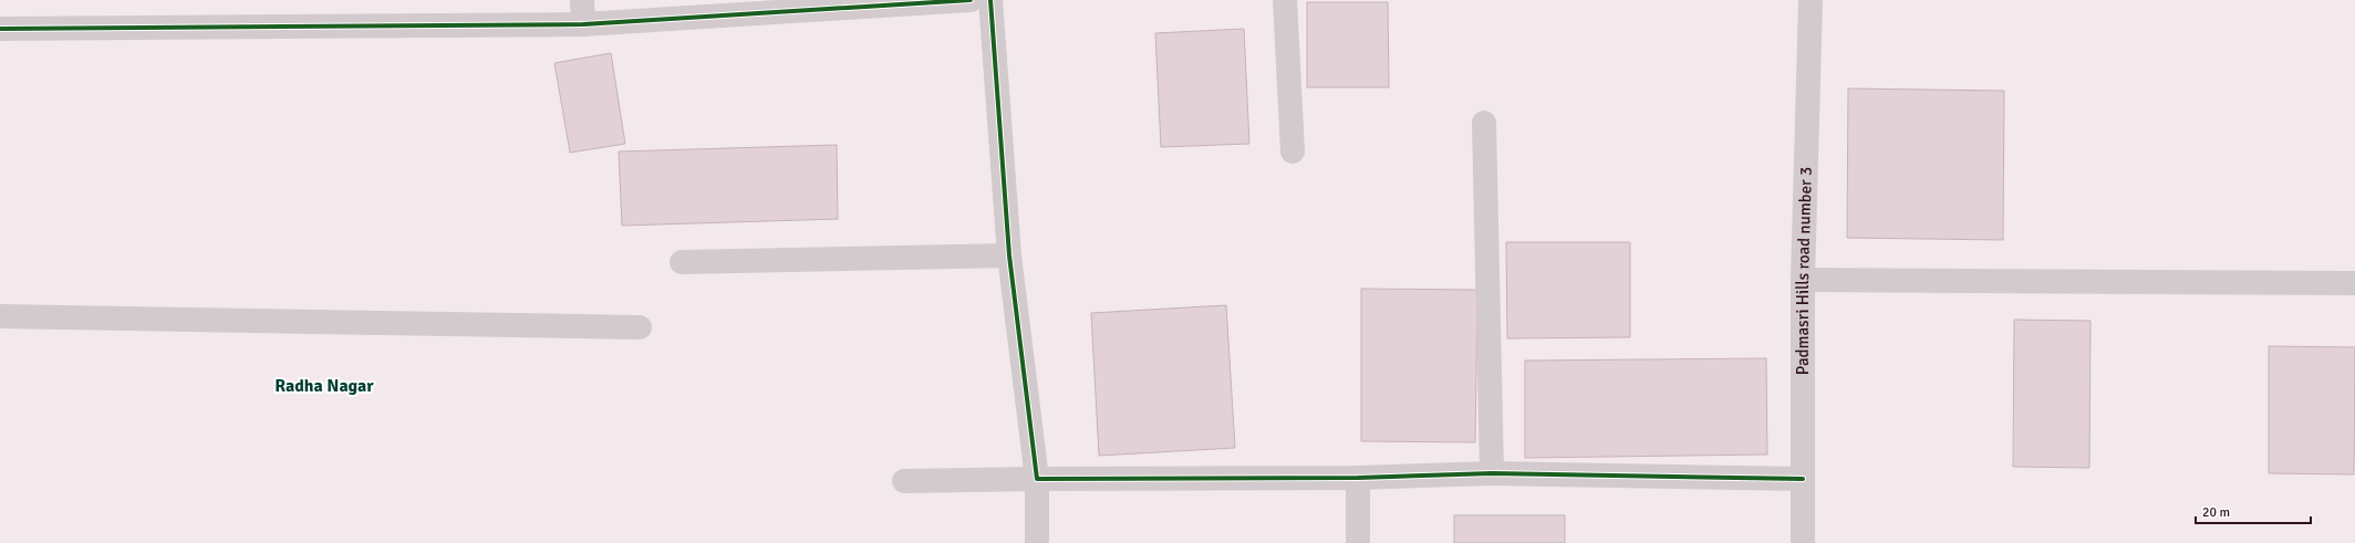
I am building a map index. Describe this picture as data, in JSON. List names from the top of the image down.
{
  "streets": {
    "street": ["Padmasri Hills road number 3"]
  },
  "districts": ["Radha Nagar"],
  "scale_bar": "20 m"
}
